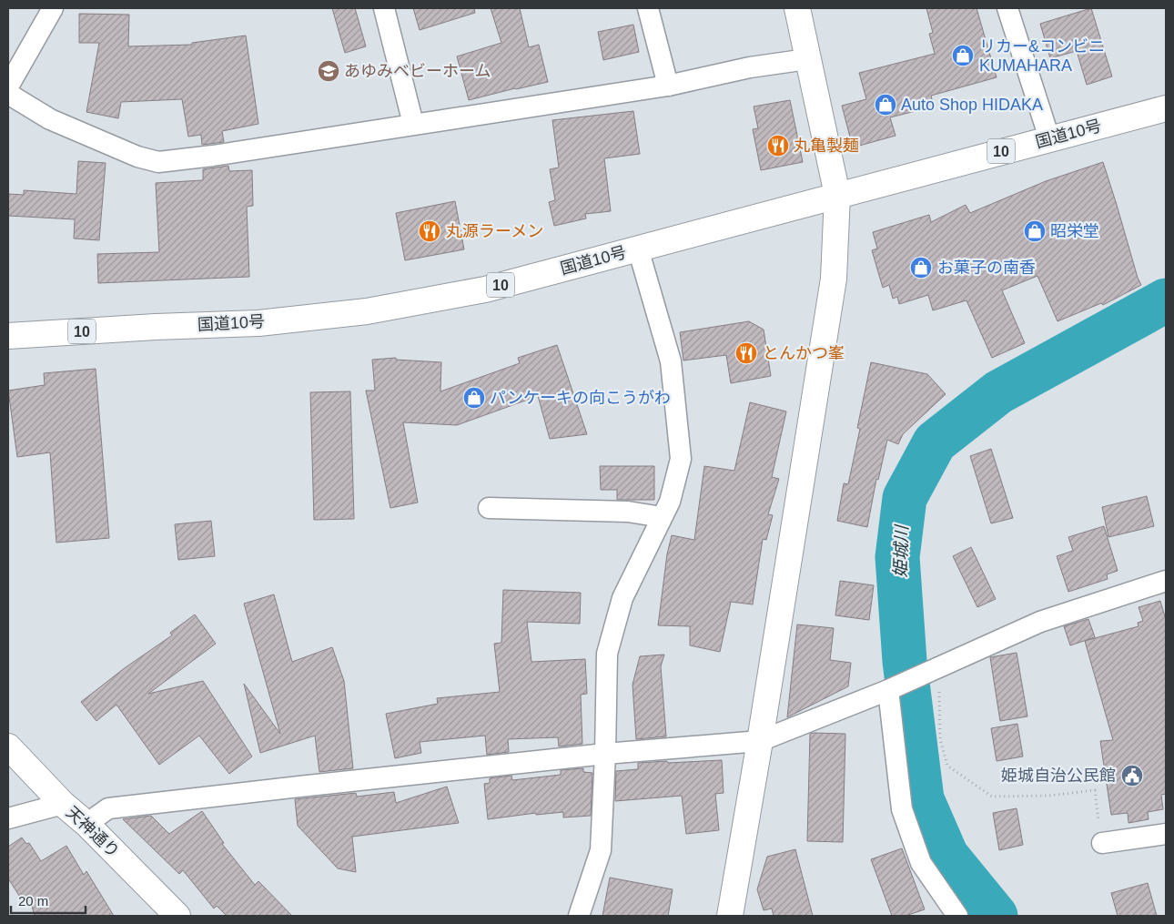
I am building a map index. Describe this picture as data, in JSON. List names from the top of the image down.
{
  "streets": {
    "main road": ["国道10号", "10", "天神通り"]
  },
  "water": ["姫城川"],
  "places": {
    "shop": [
      "リカー&コンビニ KUMAHARA",
      "Auto Shop HIDAKA",
      "昭栄堂",
      "お菓子の南香",
      "パンケーキの向こうがわ"
    ],
    "school or university": ["あゆみベビーホーム"],
    "restaurant": ["丸亀製麺", "丸源ラーメン", "とんかつ峯"],
    "public building": ["姫城自治公民館"]
  },
  "scale_bar": "20 m"
}
